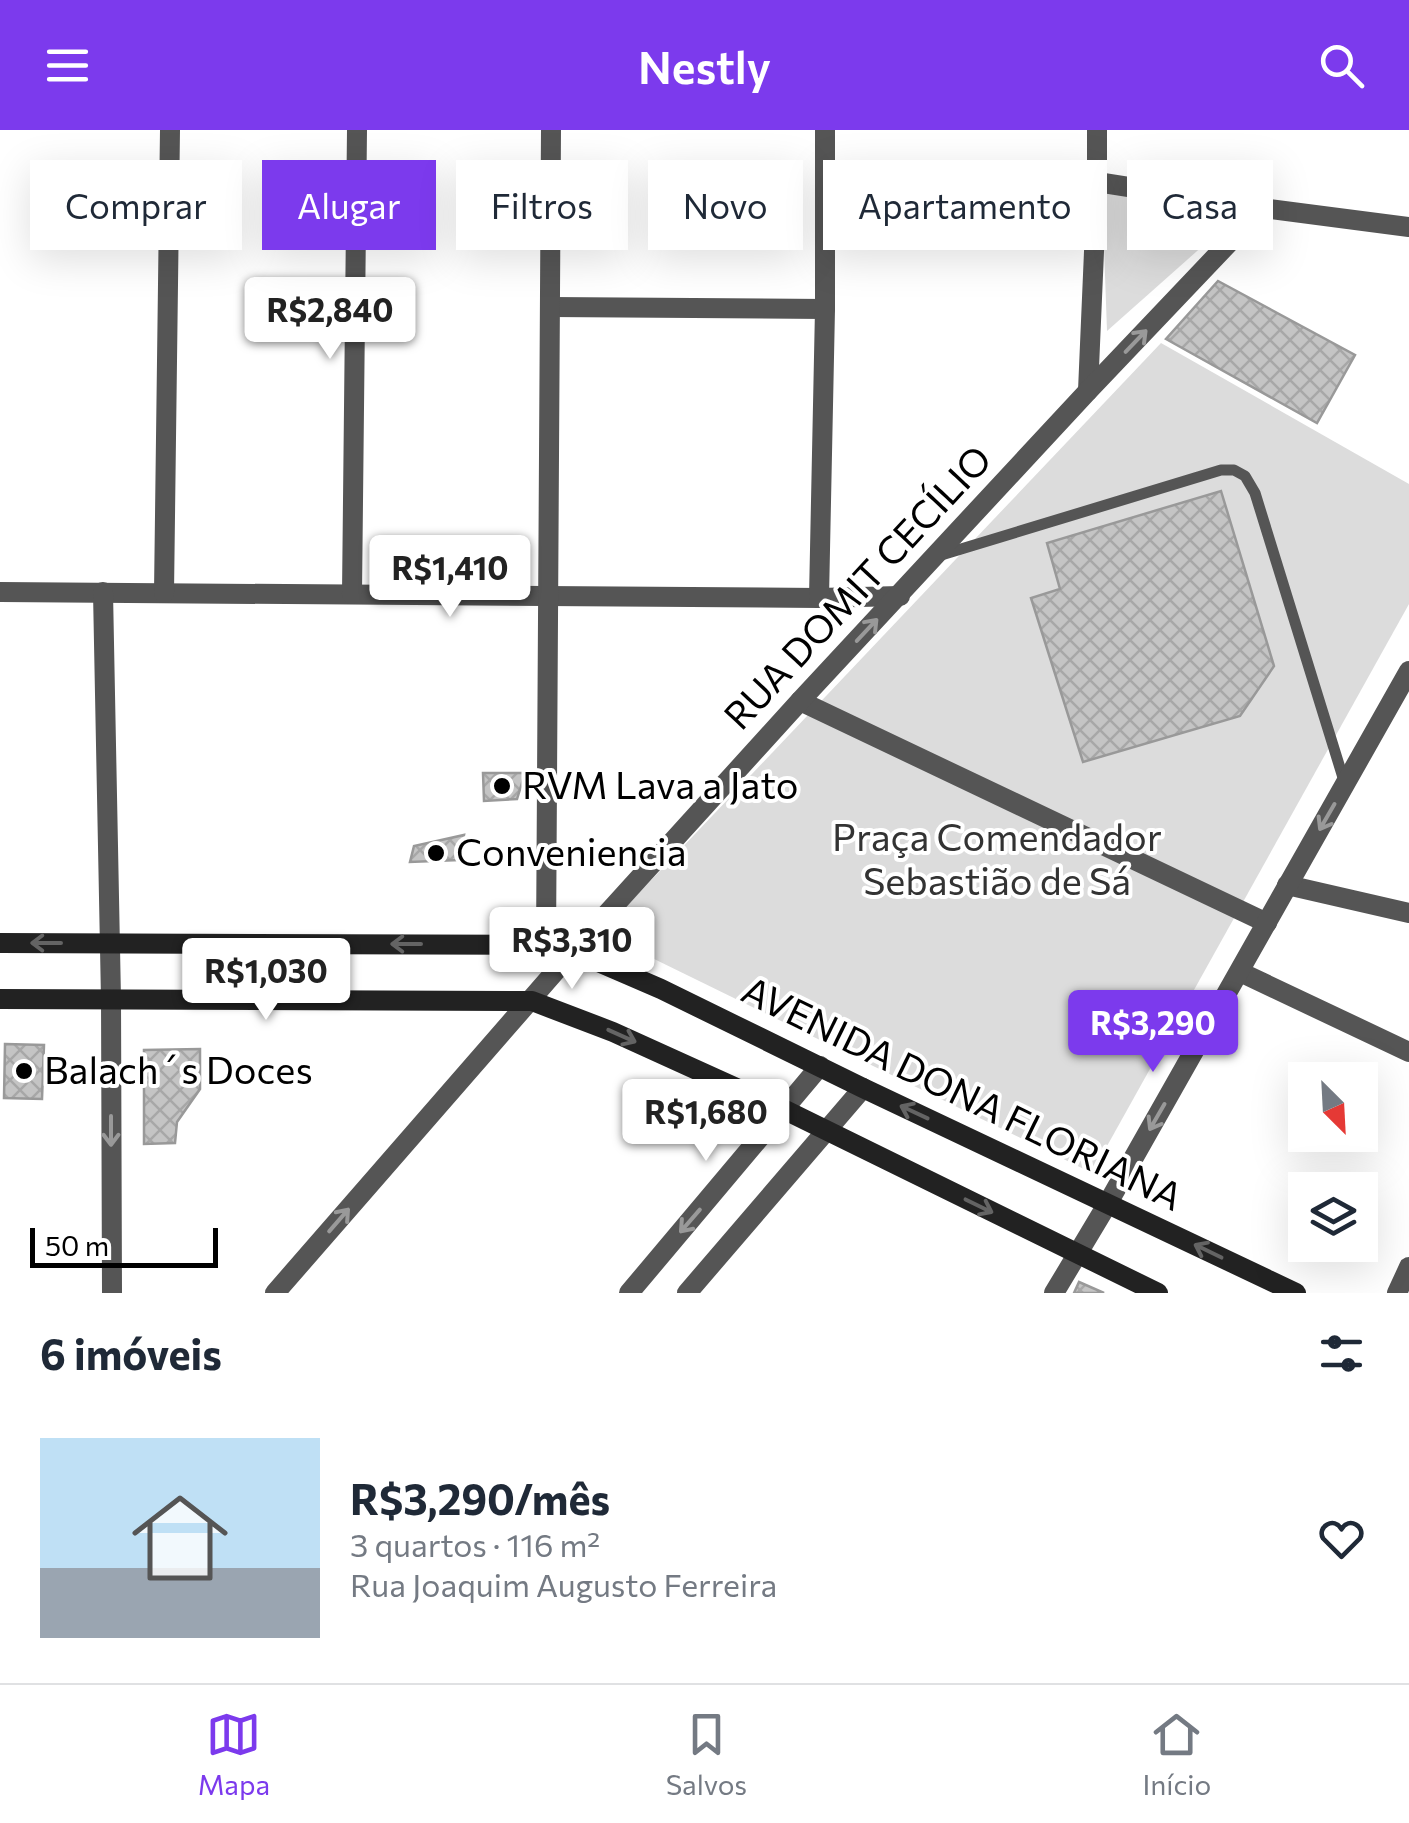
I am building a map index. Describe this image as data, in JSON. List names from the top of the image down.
{
  "streets": {
    "main road": ["AVENIDA DONA FLORIANA"],
    "street": ["RUA DOMIT CECÍLIO"]
  },
  "crossings": [
    ["RUA DOMIT CECÍLIO", "AVENIDA DONA FLORIANA"]
  ],
  "one_way": ["RUA DOMIT CECÍLIO"],
  "parks": ["Praça Comendador Sebastião de Sá"],
  "places": ["RVM Lava a Jato", "Conveniencia", "Balach´s Doces"],
  "scale_bar": "50 m",
  "north": "bottom right",
  "page": {
    "header": "Nestly",
    "chip": [
      "Comprar",
      "Alugar",
      "Filtros",
      "Novo",
      "Apartamento",
      "Casa"
    ],
    "price": [
      "R$2,840",
      "R$1,410",
      "R$3,310",
      "R$1,030",
      "R$3,290",
      "R$1,680"
    ],
    "scale": "50 m",
    "heading": "6 imóveis",
    "list": [
      {
        "name": "R$3,290/mês",
        "note": "3 quartos · 116 m² · Rua Joaquim Augusto Ferreira"
      }
    ],
    "tabs": ["Mapa", "Salvos", "Início"]
  }
}
